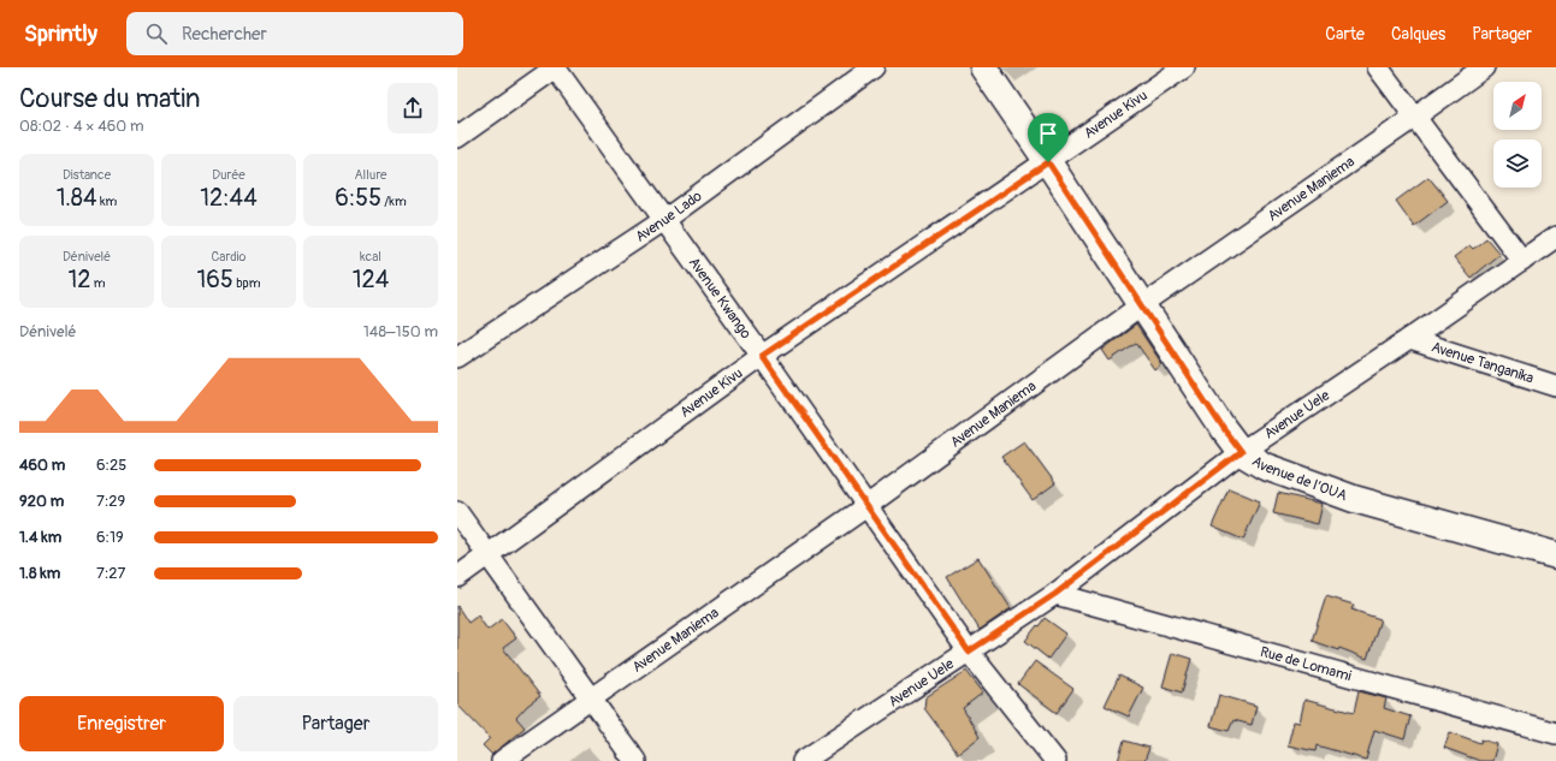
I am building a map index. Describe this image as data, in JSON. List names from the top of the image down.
{
  "streets": {
    "street": [
      "Avenue Kivu",
      "Avenue Maniema",
      "Avenue Lado",
      "Avenue Kwango",
      "Avenue Tanganika",
      "Avenue Uele",
      "Avenue de l’OUA",
      "Rue de Lomami"
    ]
  },
  "crossings": [
    ["Avenue Kivu", "Avenue Kwango"],
    ["Avenue Kivu", "Avenue de l’OUA"],
    ["Avenue Maniema", "Avenue Kwango"],
    ["Avenue Maniema", "Avenue de l’OUA"],
    ["Avenue Lado", "Avenue Kwango"],
    ["Avenue Kwango", "Avenue Uele"],
    ["Avenue Tanganika", "Avenue Uele"],
    ["Avenue Uele", "Avenue de l’OUA"],
    ["Avenue Uele", "Rue de Lomami"]
  ],
  "north": "top right",
  "page": {
    "header": "Sprintly",
    "search": "Rechercher",
    "nav": ["Carte", "Calques", "Partager"],
    "heading": ["Course du matin", "08:02 · 4 × 460 m"],
    "stats": [
      ["Distance", "1.84 km"],
      ["Durée", "12:44"],
      ["Allure", "6:55 /km"],
      ["Dénivelé", "12 m"],
      ["Cardio", "165 bpm"],
      ["kcal", "124"]
    ],
    "chart": ["Dénivelé", "148–150 m"],
    "list": [
      {
        "name": "460 m",
        "note": "6:25"
      },
      {
        "name": "920 m",
        "note": "7:29"
      },
      {
        "name": "1.4 km",
        "note": "6:19"
      },
      {
        "name": "1.8 km",
        "note": "7:27"
      }
    ],
    "buttons": ["Enregistrer", "Partager"]
  }
}
